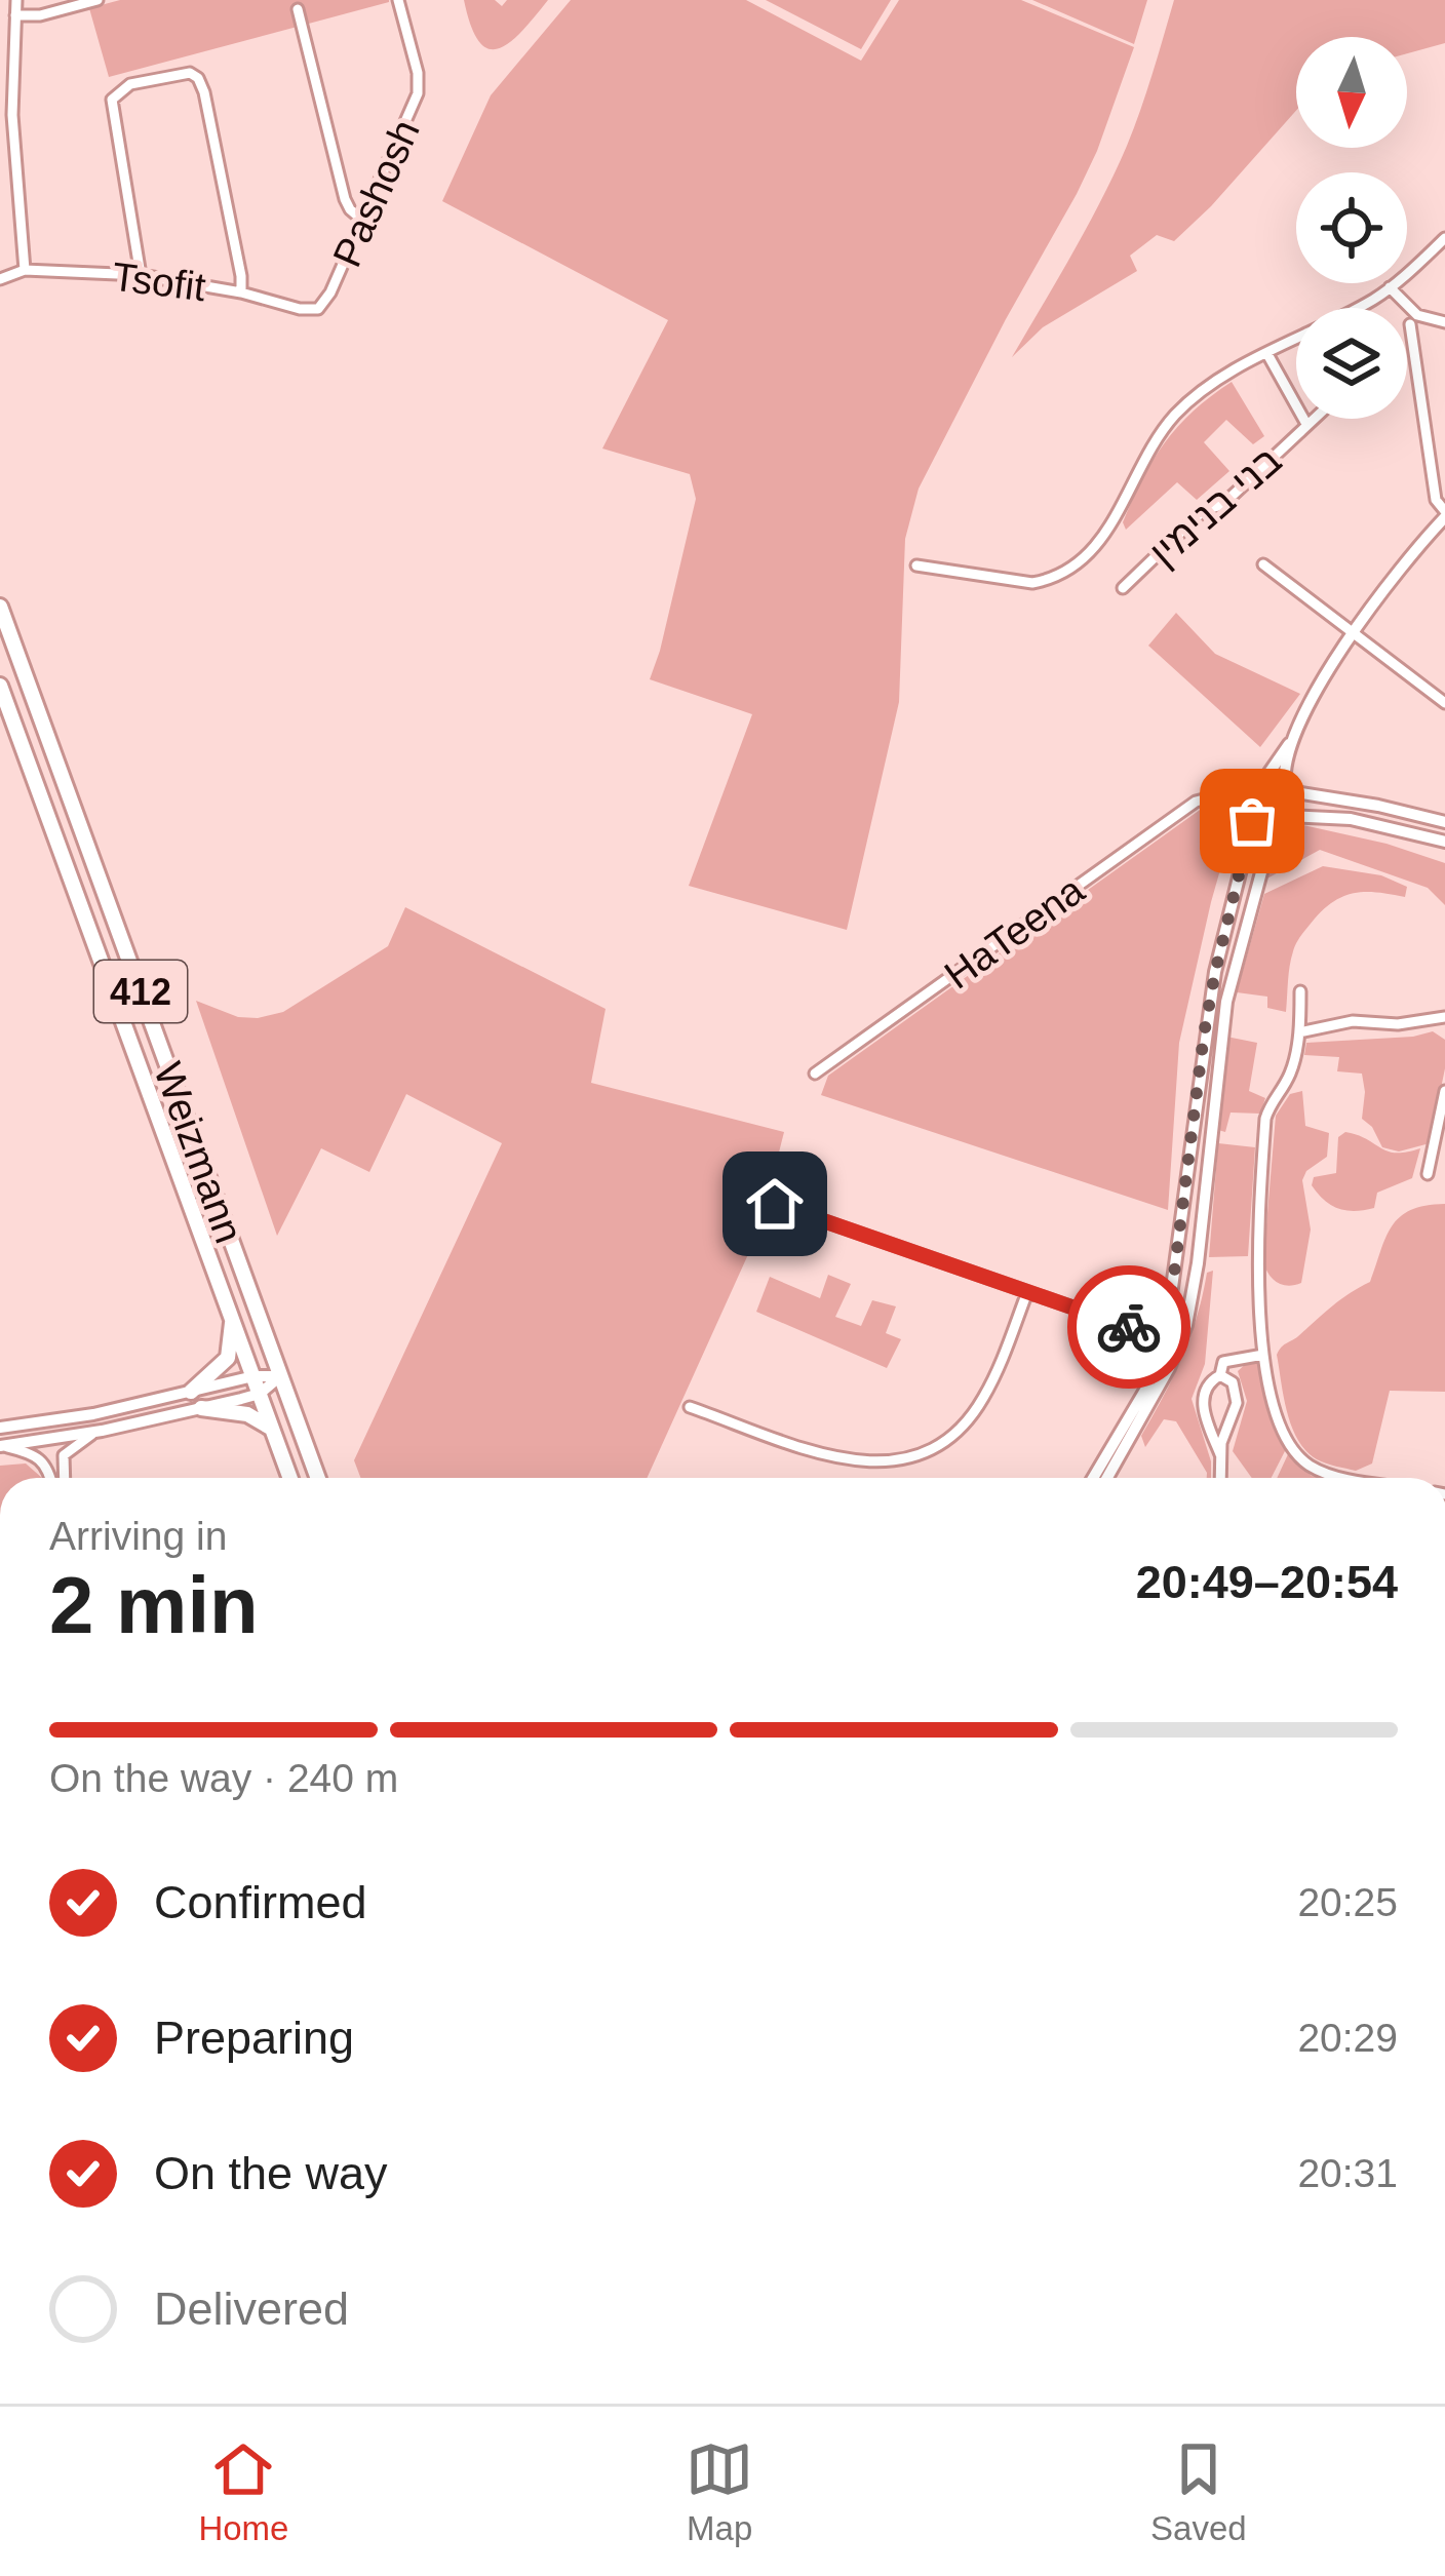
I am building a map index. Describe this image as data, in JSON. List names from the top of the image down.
{
  "streets": {
    "main road": ["412", "Weizmann"],
    "street": [
      "Pashosh",
      "Tsofit",
      "בני בנימין",
      "HaTeena"
    ]
  },
  "crossings": [
    ["Pashosh", "Tsofit"]
  ],
  "north": "bottom",
  "page": {
    "heading": ["2 min", "Arriving in", "20:49–20:54"],
    "bar": "On the way · 240 m",
    "list": [
      ["Confirmed", "20:25"],
      ["Preparing", "20:29"],
      ["On the way", "20:31"],
      "Delivered"
    ],
    "tabs": ["Home", "Map", "Saved"]
  }
}
